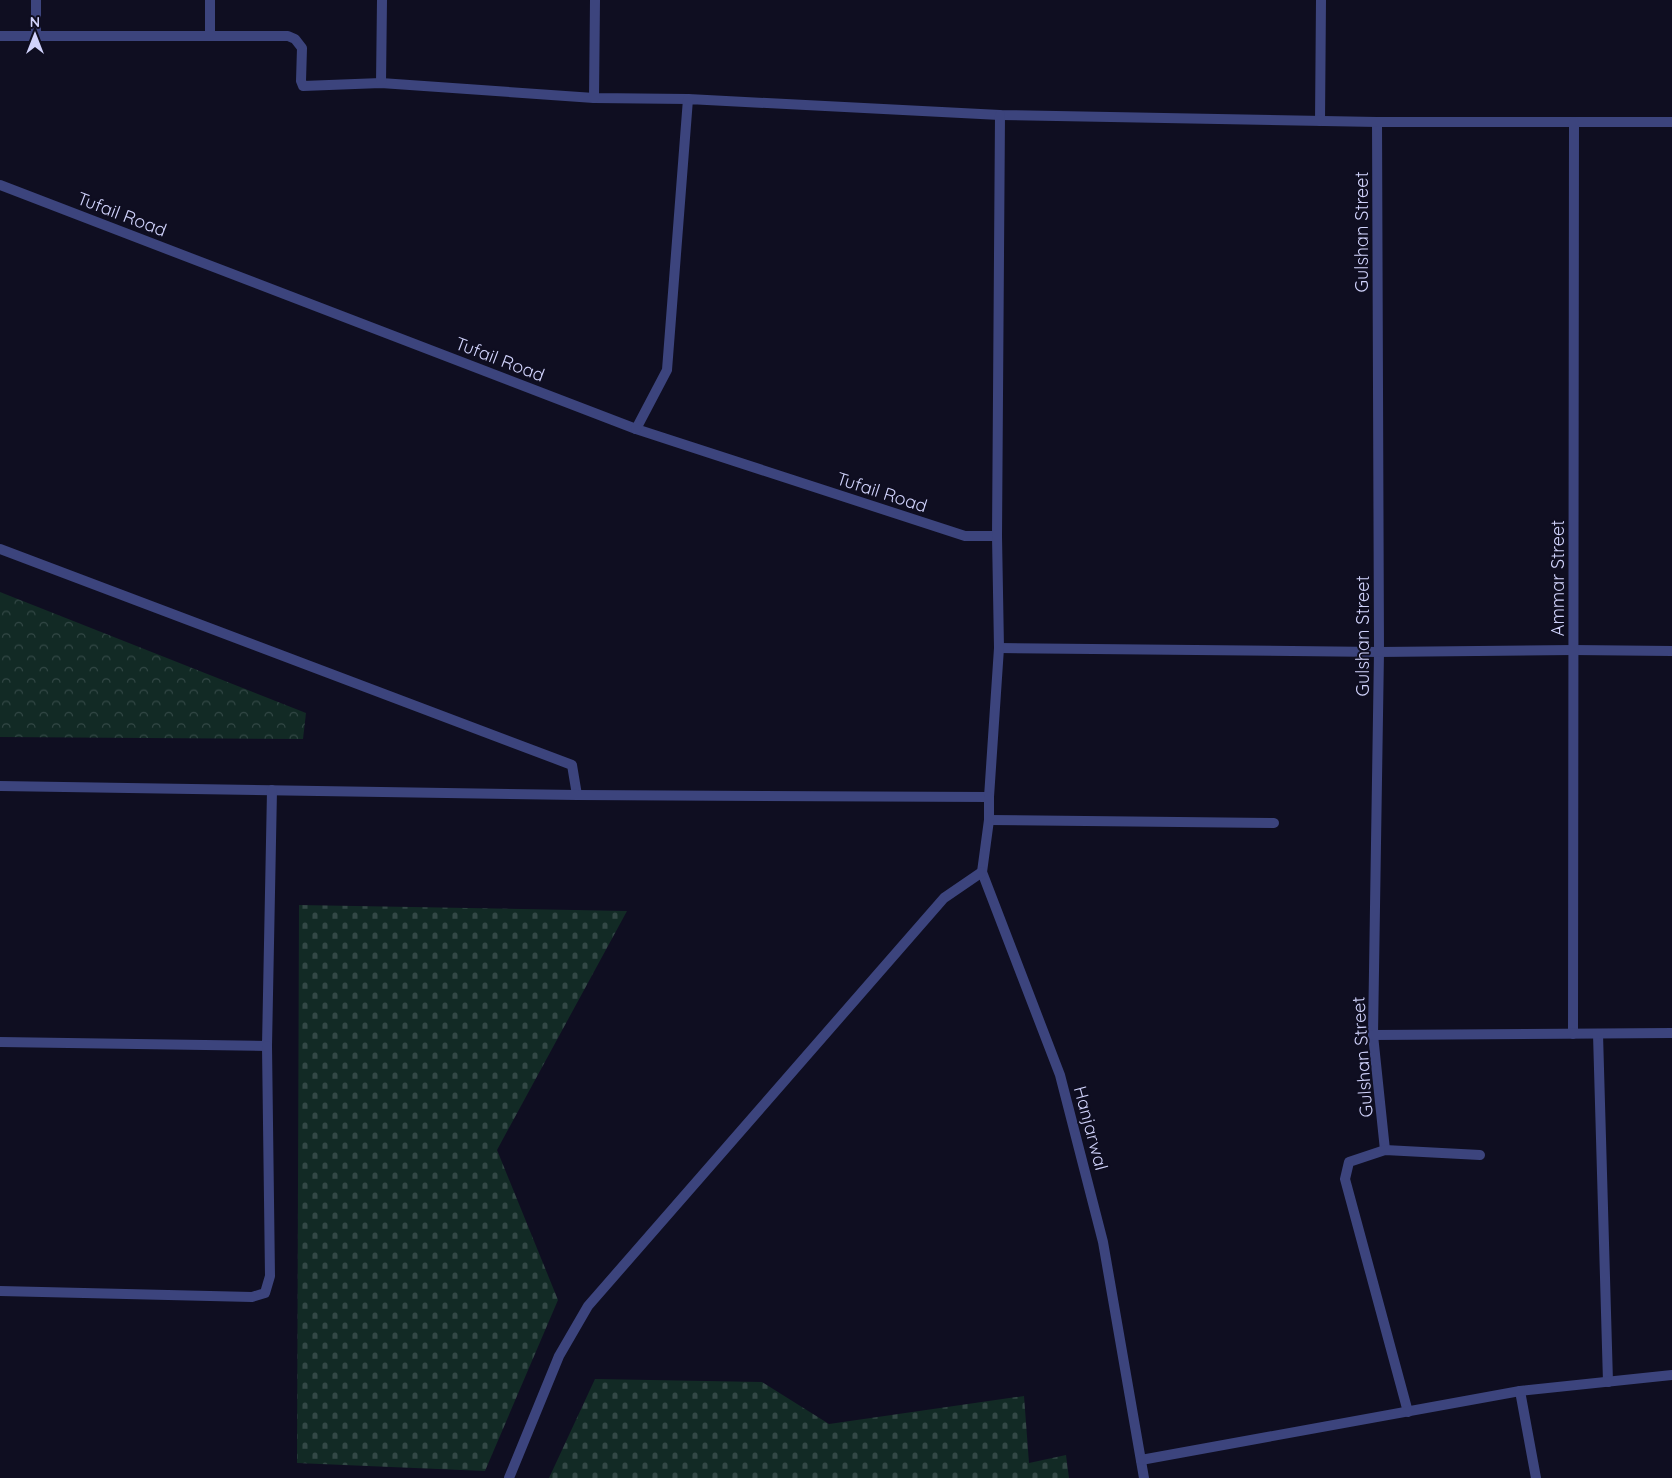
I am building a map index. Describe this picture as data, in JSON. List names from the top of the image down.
{
  "streets": {
    "street": [
      "Tufail Road",
      "Gulshan Street",
      "Ammar Street",
      "Hanjarwal"
    ]
  },
  "crossings": [
    ["Tufail Road", "Hanjarwal"]
  ],
  "north": "top"
}
